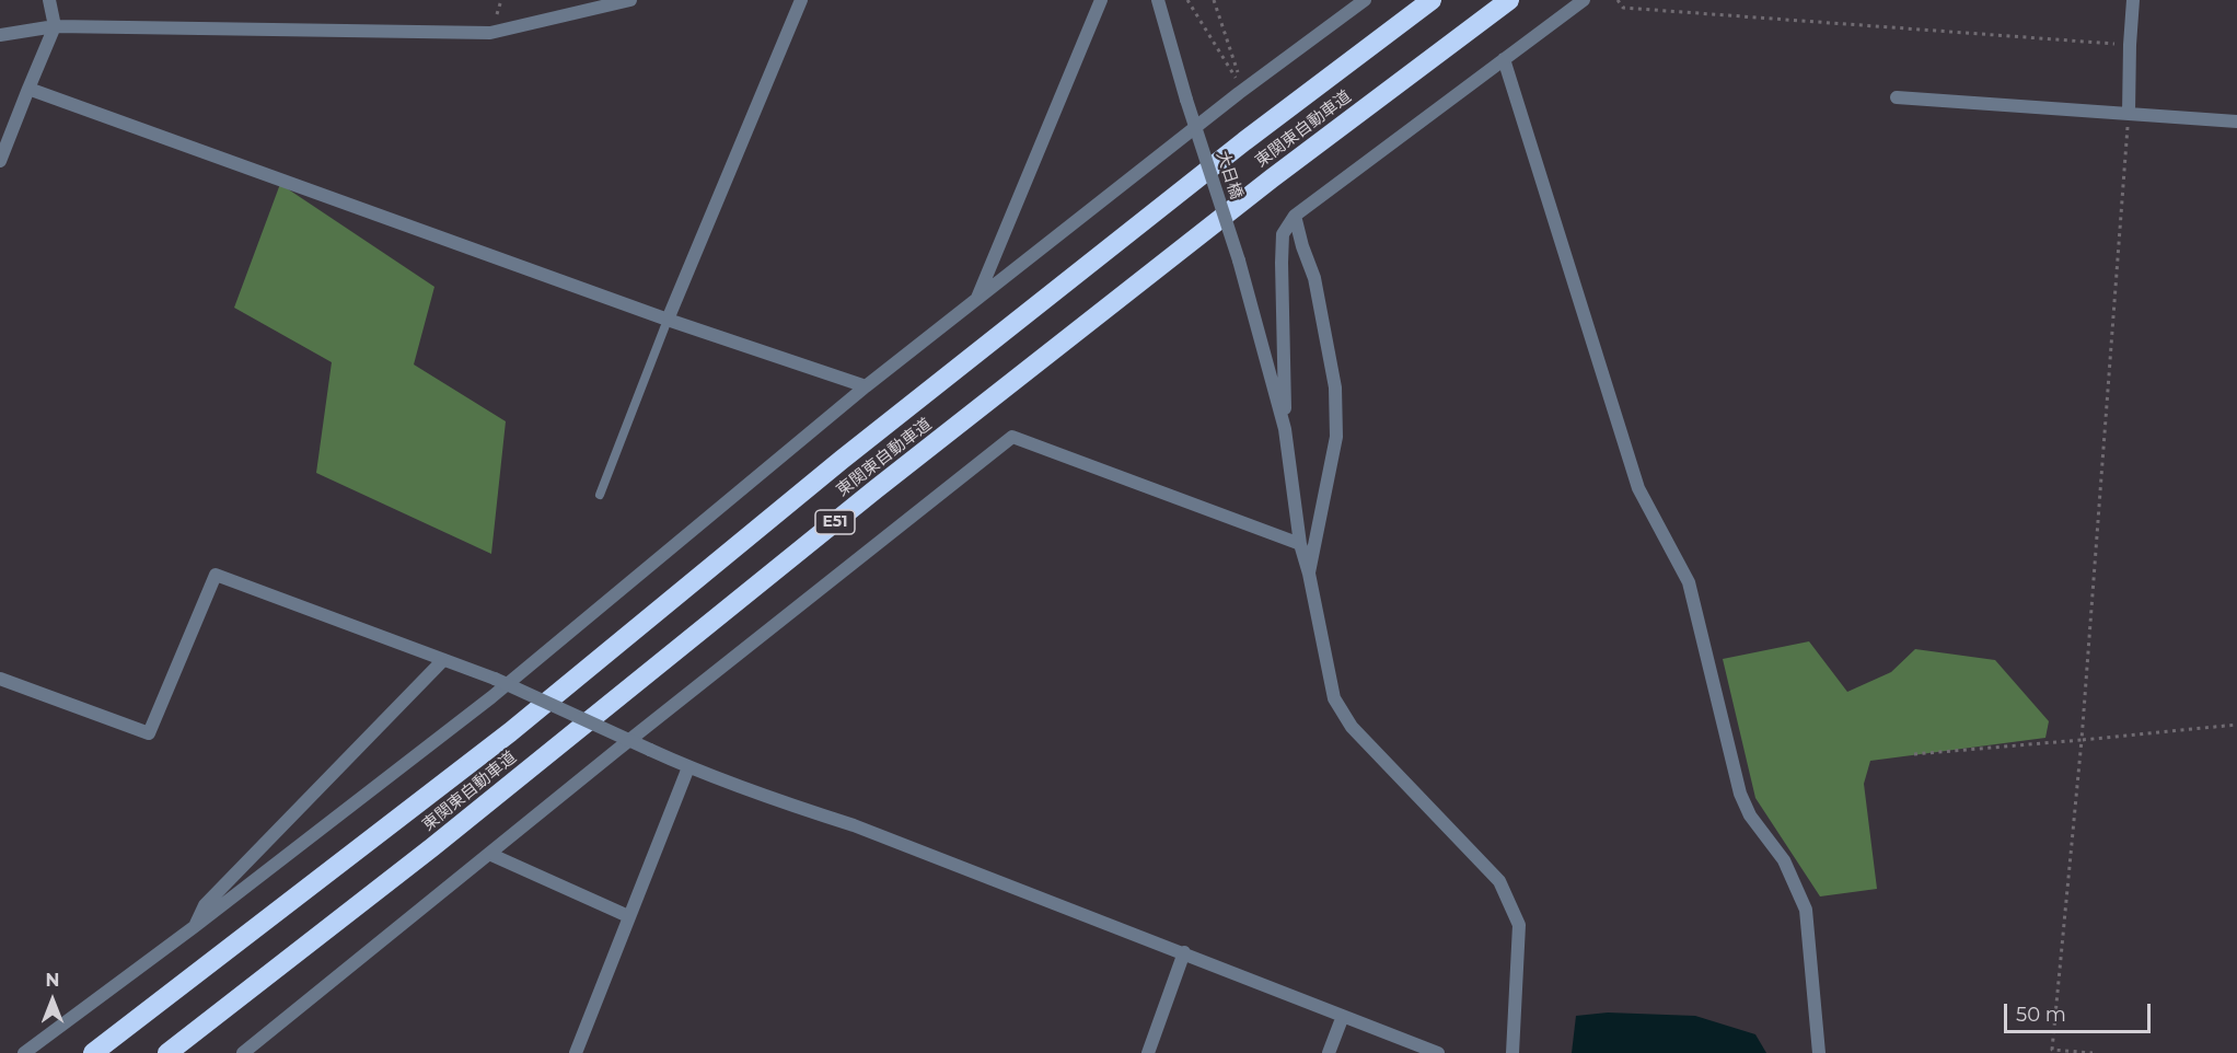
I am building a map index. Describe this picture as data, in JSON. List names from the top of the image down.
{
  "streets": {
    "highway": ["東関東自動車道", "E51"],
    "street": ["大日橋"]
  },
  "scale_bar": "50 m",
  "north": "top"
}
